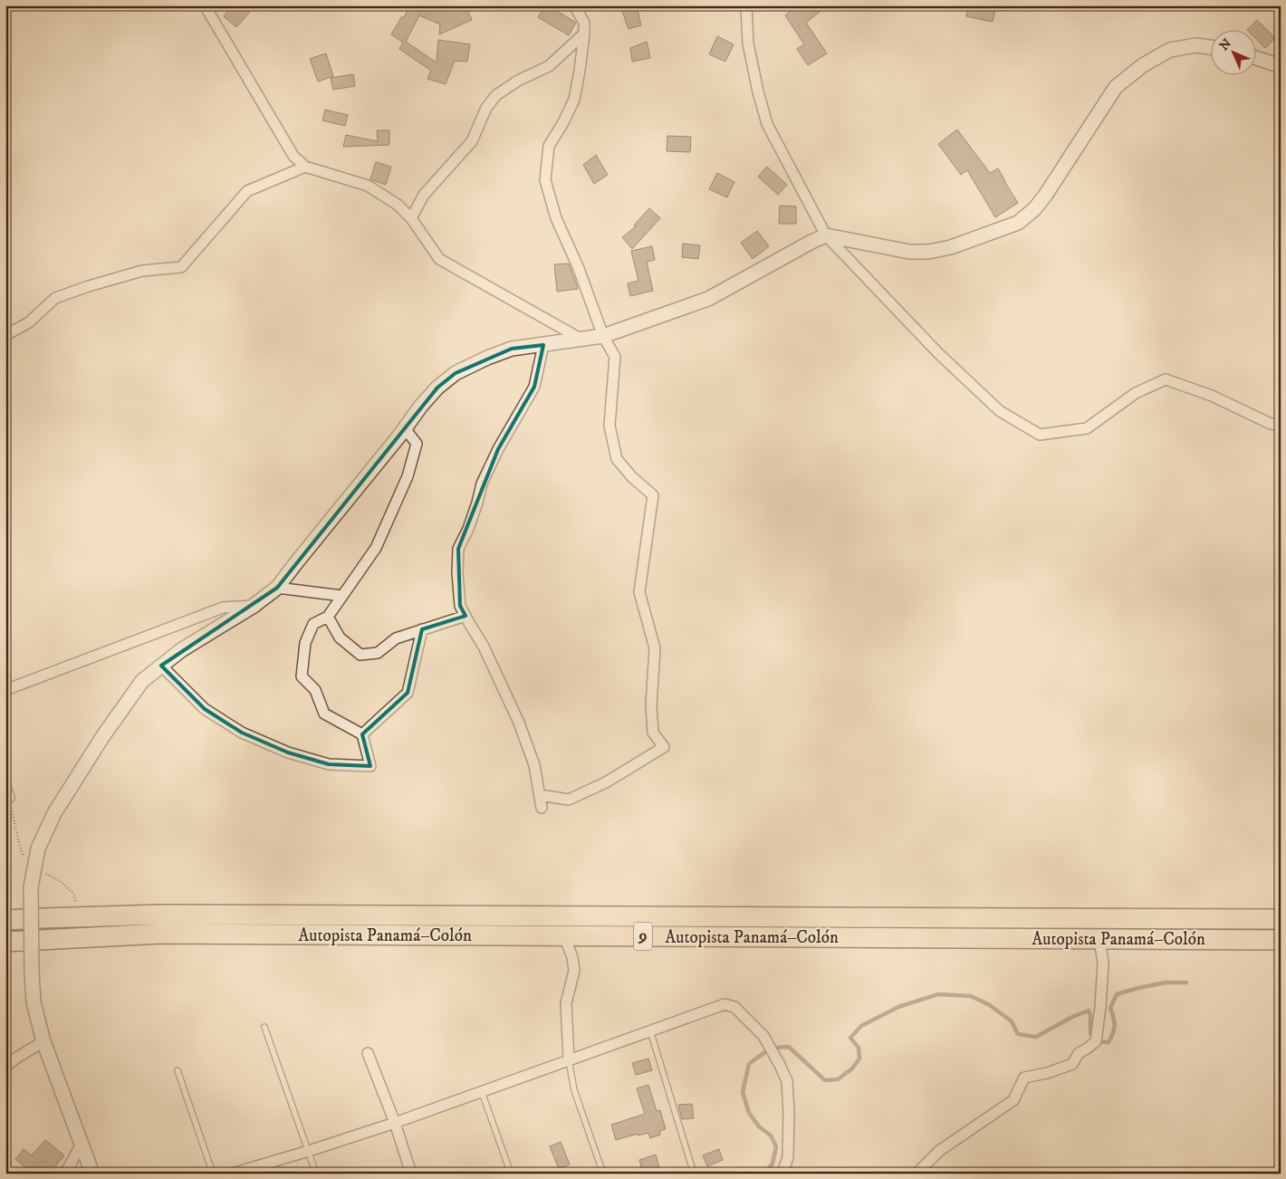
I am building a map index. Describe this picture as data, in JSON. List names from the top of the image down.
{
  "streets": {
    "highway": ["Autopista Panamá–Colón", "9"]
  },
  "north": "top left"
}
